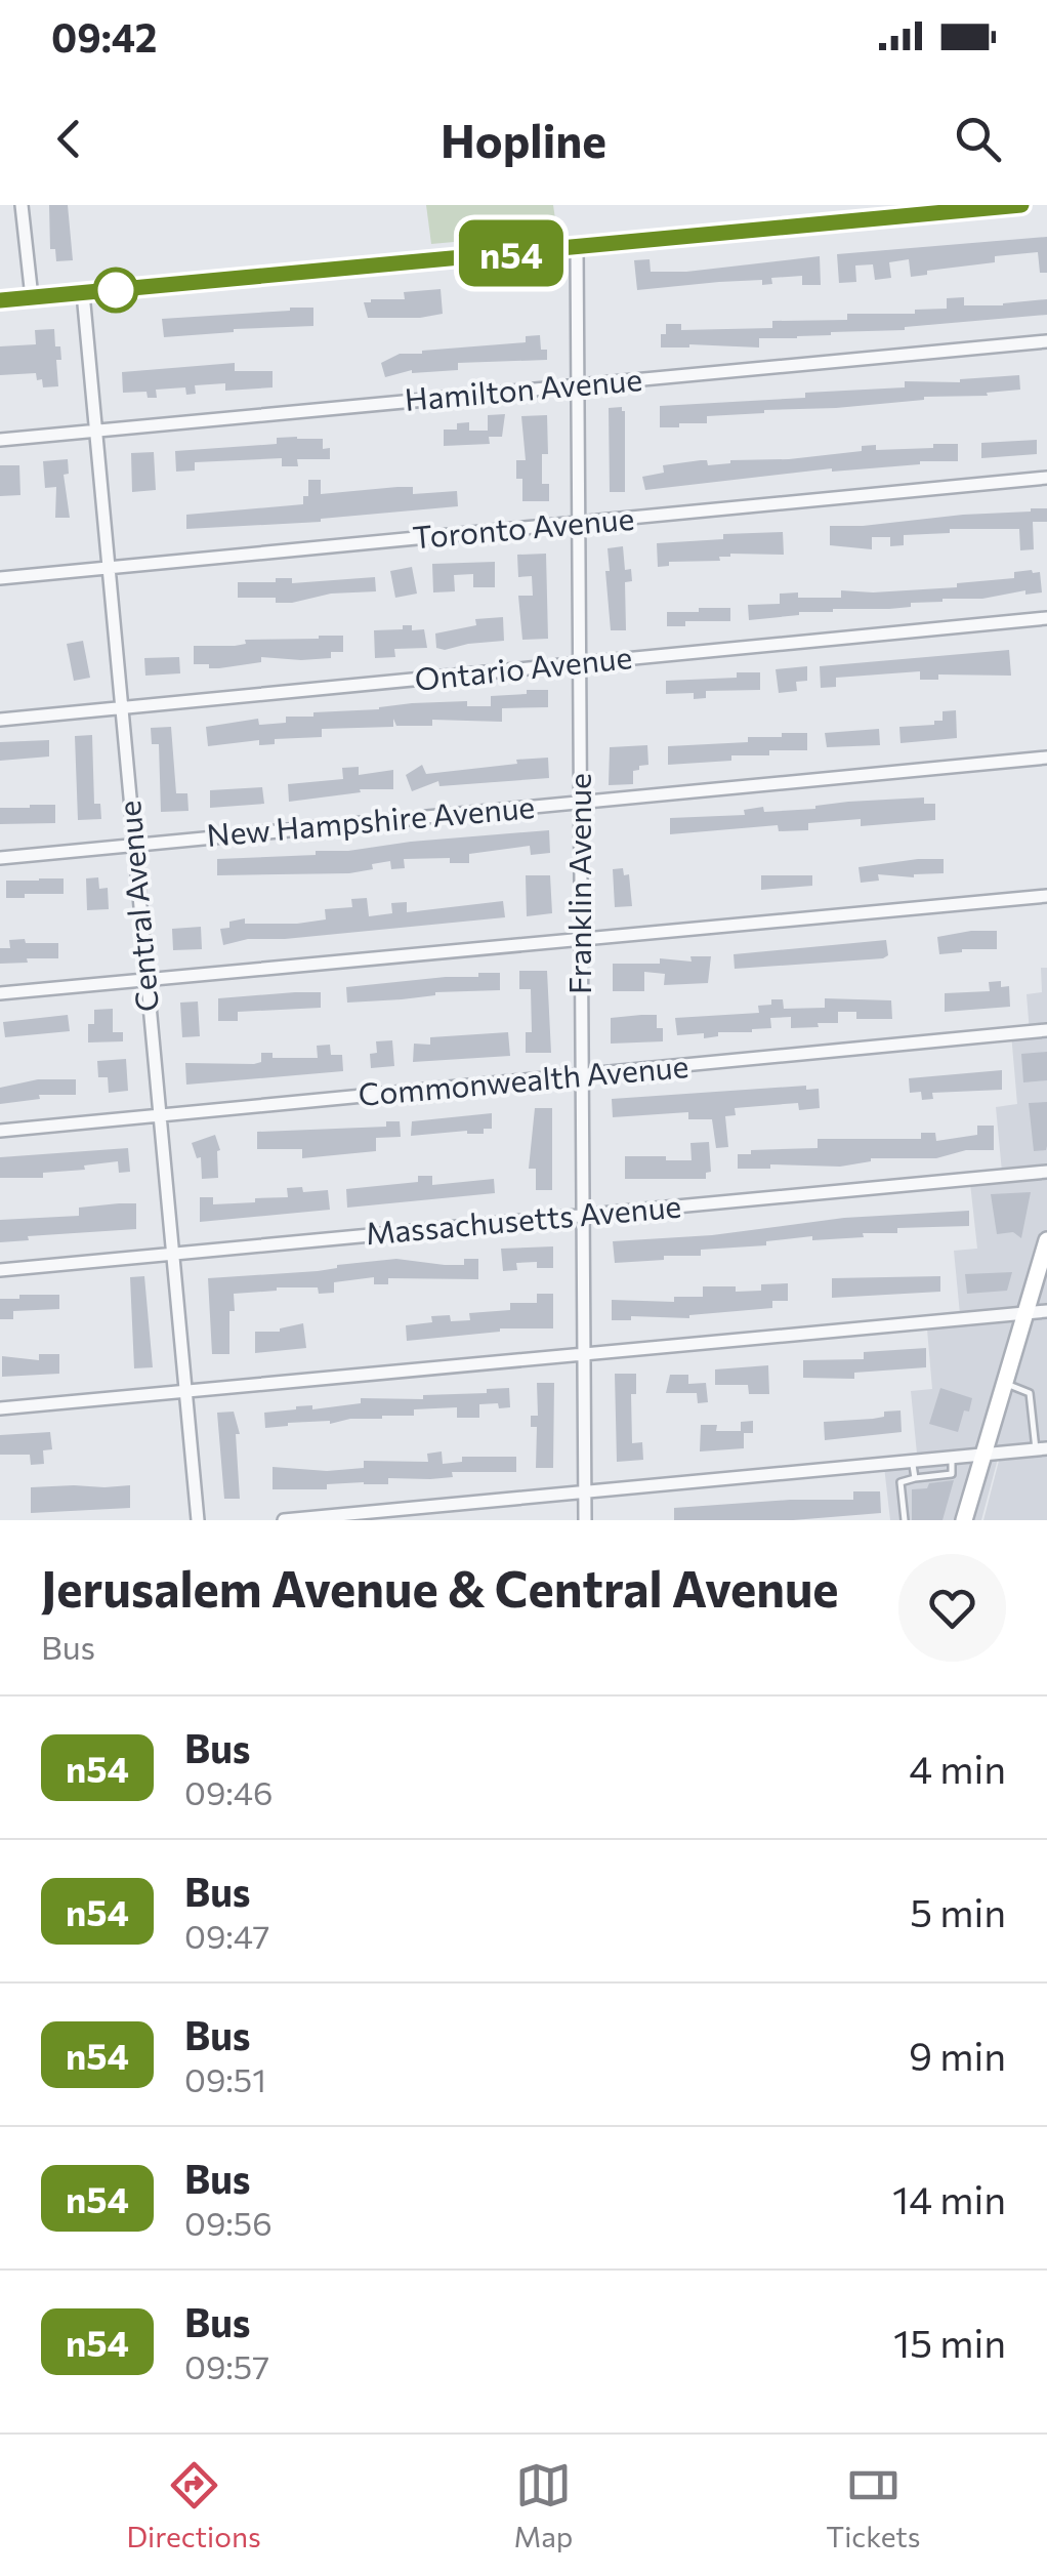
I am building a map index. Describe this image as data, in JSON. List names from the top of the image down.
{
  "streets": {
    "street": [
      "Hamilton Avenue",
      "Toronto Avenue",
      "Ontario Avenue",
      "New Hampshire Avenue",
      "Franklin Avenue",
      "Central Avenue",
      "Commonwealth Avenue",
      "Massachusetts Avenue"
    ]
  },
  "crossings": [
    ["Hamilton Avenue", "Franklin Avenue"],
    ["Hamilton Avenue", "Central Avenue"],
    ["Toronto Avenue", "Franklin Avenue"],
    ["Toronto Avenue", "Central Avenue"],
    ["Ontario Avenue", "Franklin Avenue"],
    ["Ontario Avenue", "Central Avenue"],
    ["New Hampshire Avenue", "Franklin Avenue"],
    ["New Hampshire Avenue", "Central Avenue"],
    ["Franklin Avenue", "Commonwealth Avenue"],
    ["Franklin Avenue", "Massachusetts Avenue"],
    ["Central Avenue", "Commonwealth Avenue"],
    ["Central Avenue", "Massachusetts Avenue"]
  ],
  "lines": ["bus line n54"],
  "page": {
    "status": "09:42",
    "header": "Hopline",
    "on_map": "n54",
    "heading": ["Jerusalem Avenue & Central Avenue", "Bus"],
    "list": [
      {
        "mark": "n54",
        "name": "Bus",
        "note": "09:46",
        "value": "4 min"
      },
      {
        "mark": "n54",
        "name": "Bus",
        "note": "09:47",
        "value": "5 min"
      },
      {
        "mark": "n54",
        "name": "Bus",
        "note": "09:51",
        "value": "9 min"
      },
      {
        "mark": "n54",
        "name": "Bus",
        "note": "09:56",
        "value": "14 min"
      },
      {
        "mark": "n54",
        "name": "Bus",
        "note": "09:57",
        "value": "15 min"
      }
    ],
    "tabs": ["Directions", "Map", "Tickets"]
  }
}
